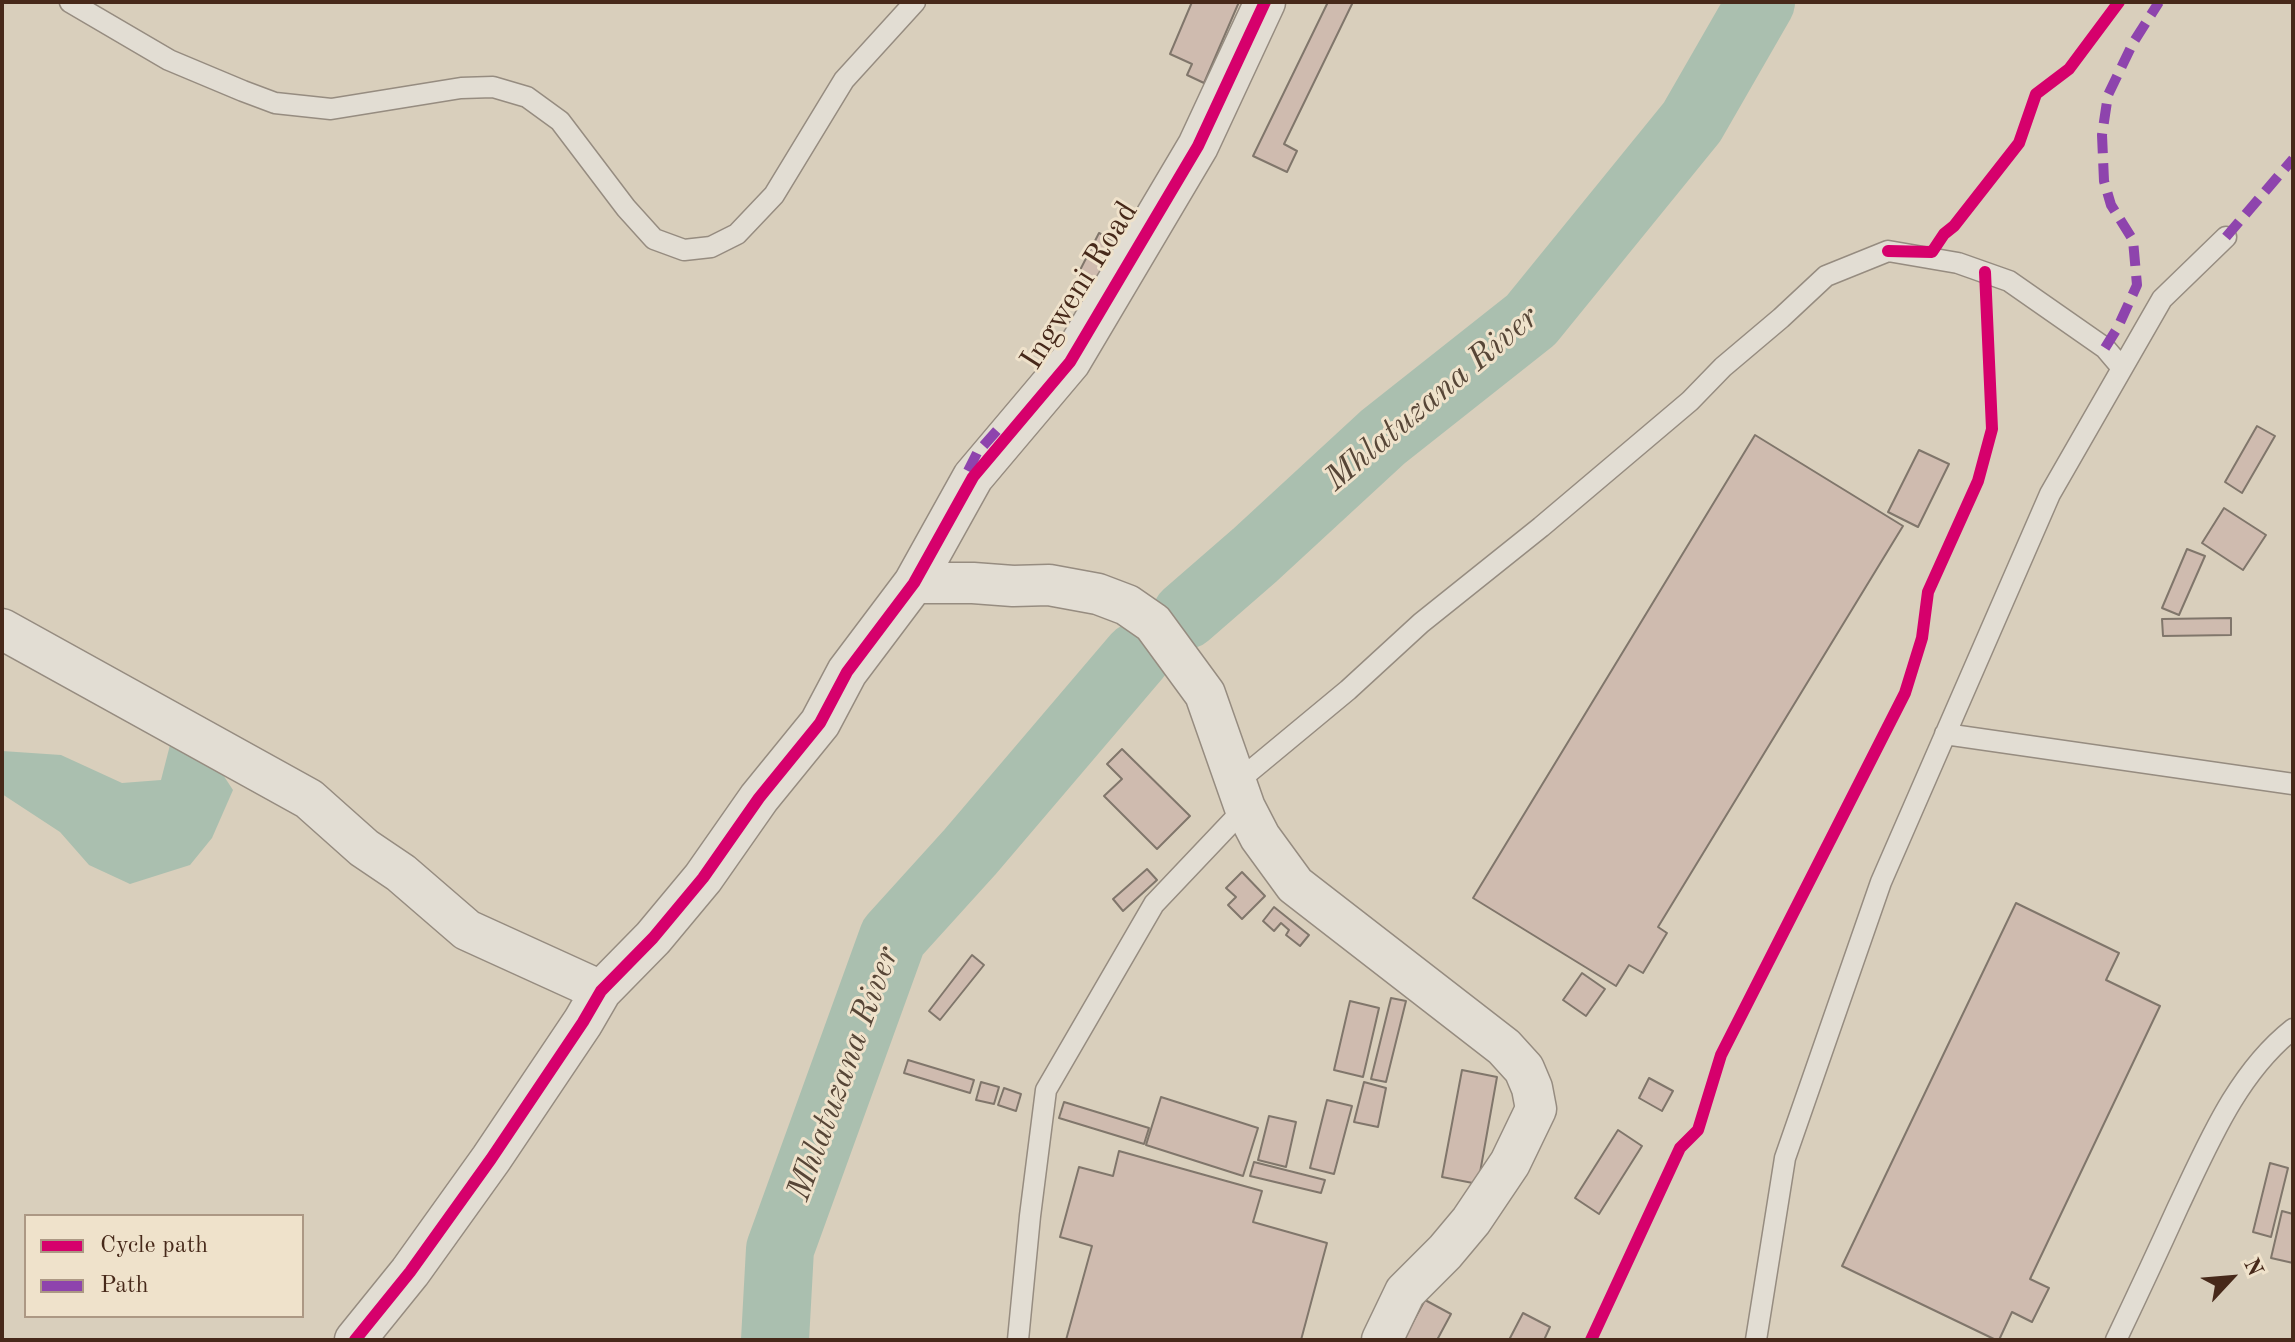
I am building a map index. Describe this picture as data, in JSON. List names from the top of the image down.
{
  "streets": {
    "street": ["Ingweni Road"]
  },
  "water": ["Mhlatuzana River"],
  "legend": ["Cycle path", "Path"],
  "north": "top right"
}
